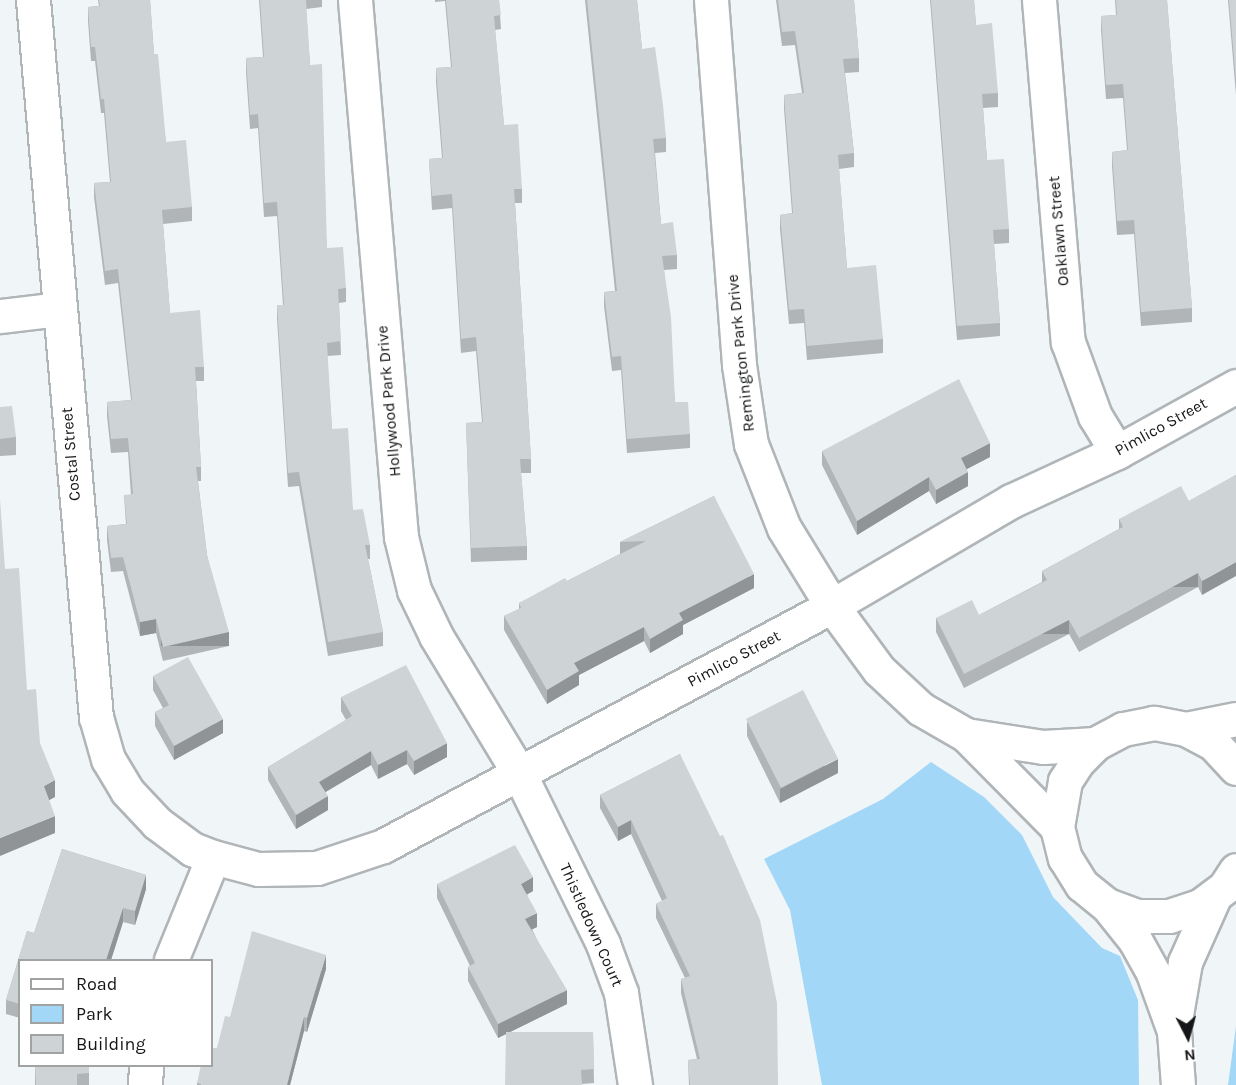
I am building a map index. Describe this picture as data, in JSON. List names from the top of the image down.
{
  "streets": {
    "street": [
      "Oaklawn Street",
      "Remington Park Drive",
      "Hollywood Park Drive",
      "Pimlico Street",
      "Costal Street",
      "Thistledown Court"
    ]
  },
  "crossings": [
    ["Oaklawn Street", "Pimlico Street"],
    ["Remington Park Drive", "Pimlico Street"],
    ["Hollywood Park Drive", "Pimlico Street"],
    ["Hollywood Park Drive", "Thistledown Court"],
    ["Pimlico Street", "Costal Street"],
    ["Pimlico Street", "Thistledown Court"]
  ],
  "legend": ["Road", "Park", "Building"],
  "north": "bottom"
}
